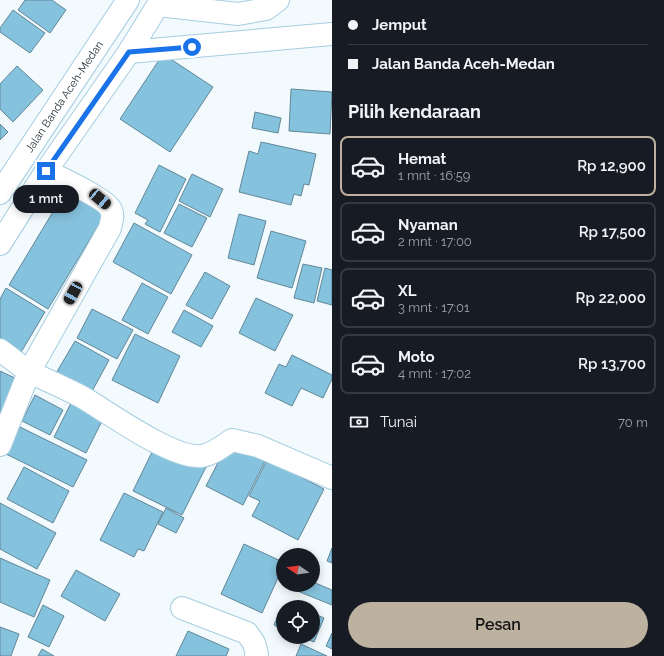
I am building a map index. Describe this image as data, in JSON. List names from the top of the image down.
{
  "streets": {
    "main road": ["Jalan Banda Aceh-Medan"]
  },
  "north": "left",
  "page": {
    "banner": ["Jemput", "Jalan Banda Aceh-Medan"],
    "heading": "Pilih kendaraan",
    "list": [
      {
        "name": "Hemat",
        "note": "1 mnt · 16:59",
        "value": "Rp 12,900"
      },
      {
        "name": "Nyaman",
        "note": "2 mnt · 17:00",
        "value": "Rp 17,500"
      },
      {
        "name": "XL",
        "note": "3 mnt · 17:01",
        "value": "Rp 22,000"
      },
      {
        "name": "Moto",
        "note": "4 mnt · 17:02",
        "value": "Rp 13,700"
      }
    ],
    "bubble": "1 mnt",
    "pay": ["Tunai", "70 m"],
    "buttons": "Pesan"
  }
}
